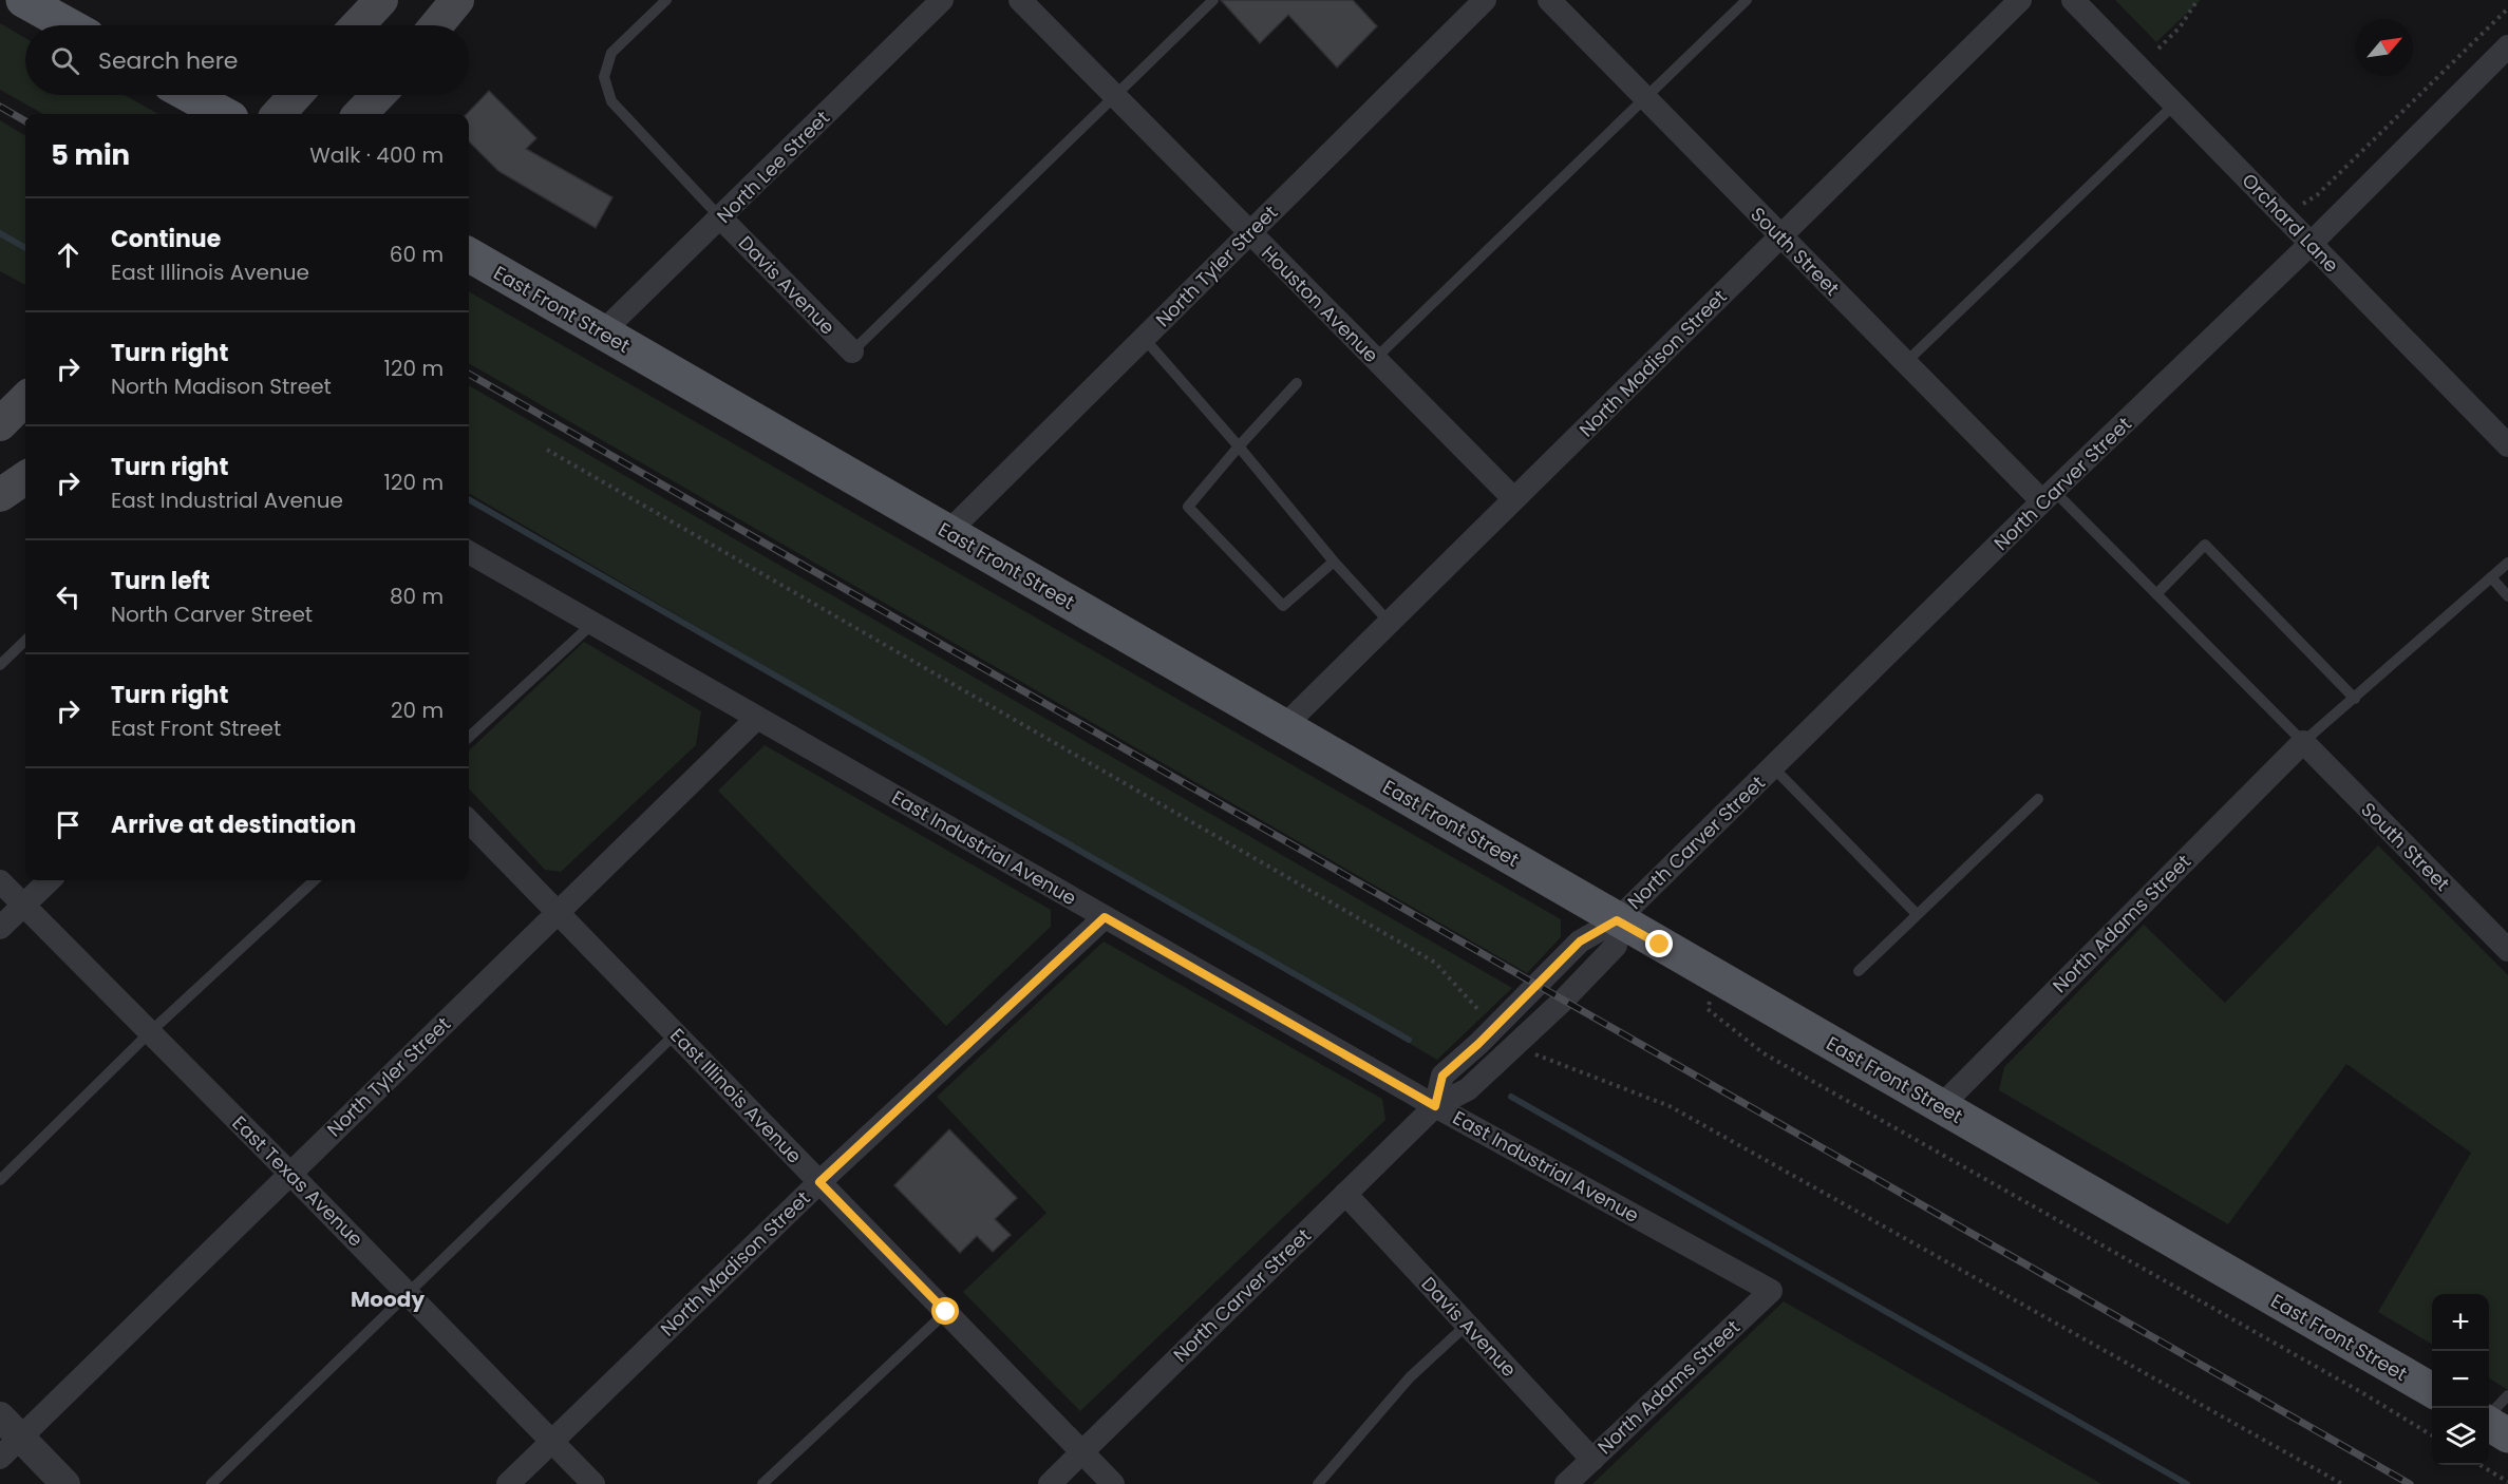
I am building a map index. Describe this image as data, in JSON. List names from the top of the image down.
{
  "streets": {
    "main road": ["East Front Street"],
    "street": [
      "North Lee Street",
      "Orchard Lane",
      "South Street",
      "North Tyler Street",
      "Davis Avenue",
      "Houston Avenue",
      "North Madison Street",
      "North Carver Street",
      "East Industrial Avenue",
      "North Adams Street",
      "East Illinois Avenue",
      "East Texas Avenue"
    ]
  },
  "crossings": [
    ["North Lee Street", "Davis Avenue"],
    ["North Lee Street", "East Front Street"],
    ["Orchard Lane", "North Carver Street"],
    ["South Street", "North Madison Street"],
    ["South Street", "North Carver Street"],
    ["South Street", "North Adams Street"],
    ["North Tyler Street", "Houston Avenue"],
    ["North Tyler Street", "East Front Street"],
    ["North Tyler Street", "East Industrial Avenue"],
    ["North Tyler Street", "East Illinois Avenue"],
    ["North Tyler Street", "East Texas Avenue"],
    ["Davis Avenue", "North Carver Street"],
    ["Davis Avenue", "North Adams Street"],
    ["Houston Avenue", "North Madison Street"],
    ["East Front Street", "North Madison Street"],
    ["East Front Street", "North Carver Street"],
    ["East Front Street", "North Adams Street"],
    ["North Madison Street", "East Industrial Avenue"],
    ["North Madison Street", "East Illinois Avenue"],
    ["North Madison Street", "East Texas Avenue"],
    ["North Carver Street", "East Industrial Avenue"],
    ["North Carver Street", "East Illinois Avenue"],
    ["East Industrial Avenue", "North Adams Street"]
  ],
  "districts": ["Moody"],
  "north": "top right",
  "page": {
    "search": "Search here",
    "heading": ["5 min", "Walk · 400 m"],
    "list": [
      ["Continue", "East Illinois Avenue", "60 m"],
      ["Turn right", "North Madison Street", "120 m"],
      ["Turn right", "East Industrial Avenue", "120 m"],
      ["Turn left", "North Carver Street", "80 m"],
      ["Turn right", "East Front Street", "20 m"],
      "Arrive at destination"
    ],
    "map_buttons": ["+", "−"]
  }
}
